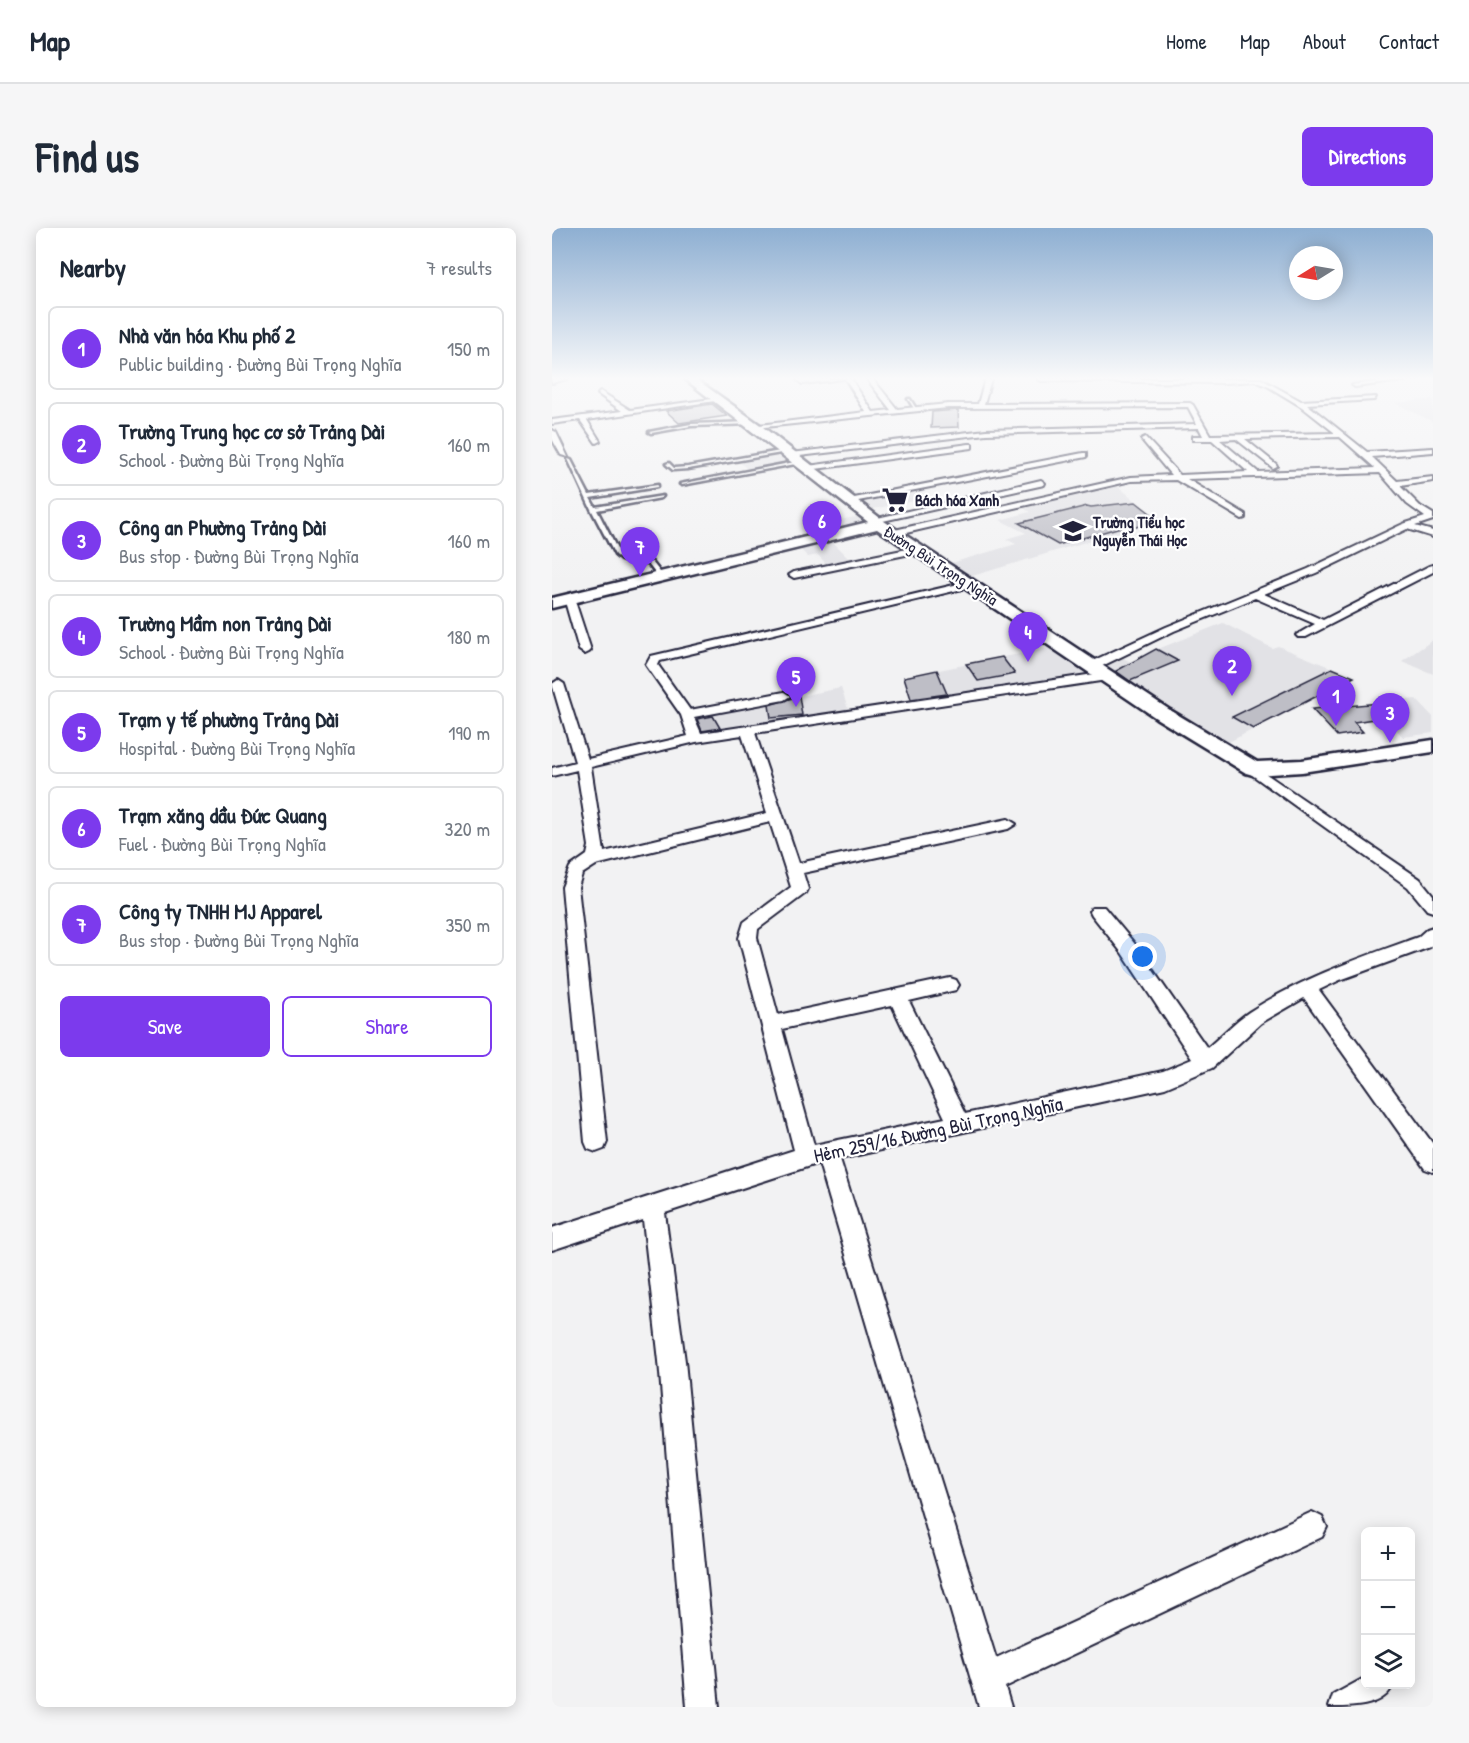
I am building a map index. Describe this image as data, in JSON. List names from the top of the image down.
{
  "streets": {
    "street": ["Đường Bùi Trọng Nghĩa", "Hẻm 259/16 Đường Bùi Trọng Nghĩa"]
  },
  "places": {
    "supermarket": ["Bách hóa Xanh"],
    "school or university": ["Trường Tiểu học Nguyễn Thái Học"]
  },
  "north": "left",
  "page": {
    "header": "Map",
    "nav": [
      "Home",
      "Map",
      "About",
      "Contact"
    ],
    "buttons": [
      "Directions",
      ["Save", "Share"]
    ],
    "title": "Find us",
    "heading": ["Nearby", "7 results"],
    "list": [
      {
        "mark": "1",
        "name": "Nhà văn hóa Khu phố 2",
        "note": "Public building · Đường Bùi Trọng Nghĩa",
        "value": "150 m"
      },
      {
        "mark": "2",
        "name": "Trường Trung học cơ sở Trảng Dài",
        "note": "School · Đường Bùi Trọng Nghĩa",
        "value": "160 m"
      },
      {
        "mark": "3",
        "name": "Công an Phường Trảng Dài",
        "note": "Bus stop · Đường Bùi Trọng Nghĩa",
        "value": "160 m"
      },
      {
        "mark": "4",
        "name": "Trường Mầm non Trảng Dài",
        "note": "School · Đường Bùi Trọng Nghĩa",
        "value": "180 m"
      },
      {
        "mark": "5",
        "name": "Trạm y tế phường Trảng Dài",
        "note": "Hospital · Đường Bùi Trọng Nghĩa",
        "value": "190 m"
      },
      {
        "mark": "6",
        "name": "Trạm xăng dầu Đức Quang",
        "note": "Fuel · Đường Bùi Trọng Nghĩa",
        "value": "320 m"
      },
      {
        "mark": "7",
        "name": "Công ty TNHH MJ Apparel",
        "note": "Bus stop · Đường Bùi Trọng Nghĩa",
        "value": "350 m"
      }
    ],
    "pins": [
      "6",
      "7",
      "4",
      "2",
      "5",
      "1",
      "3"
    ],
    "map_buttons": ["+", "−"]
  }
}
